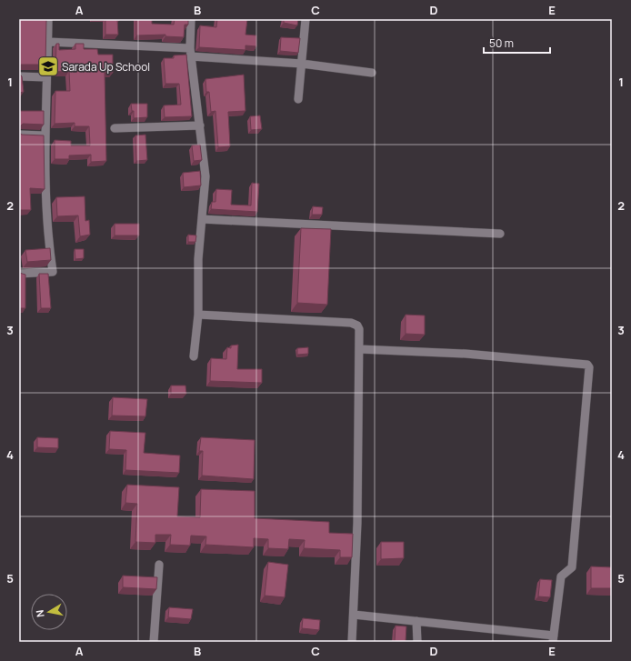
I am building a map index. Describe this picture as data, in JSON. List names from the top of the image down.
{
  "places": {
    "school or university": ["Sarada Up School"]
  },
  "scale_bar": "50 m",
  "north": "left",
  "grid": {
    "columns": [
      "A",
      "B",
      "C",
      "D",
      "E"
    ],
    "rows": [
      "1",
      "2",
      "3",
      "4",
      "5"
    ]
  }
}
